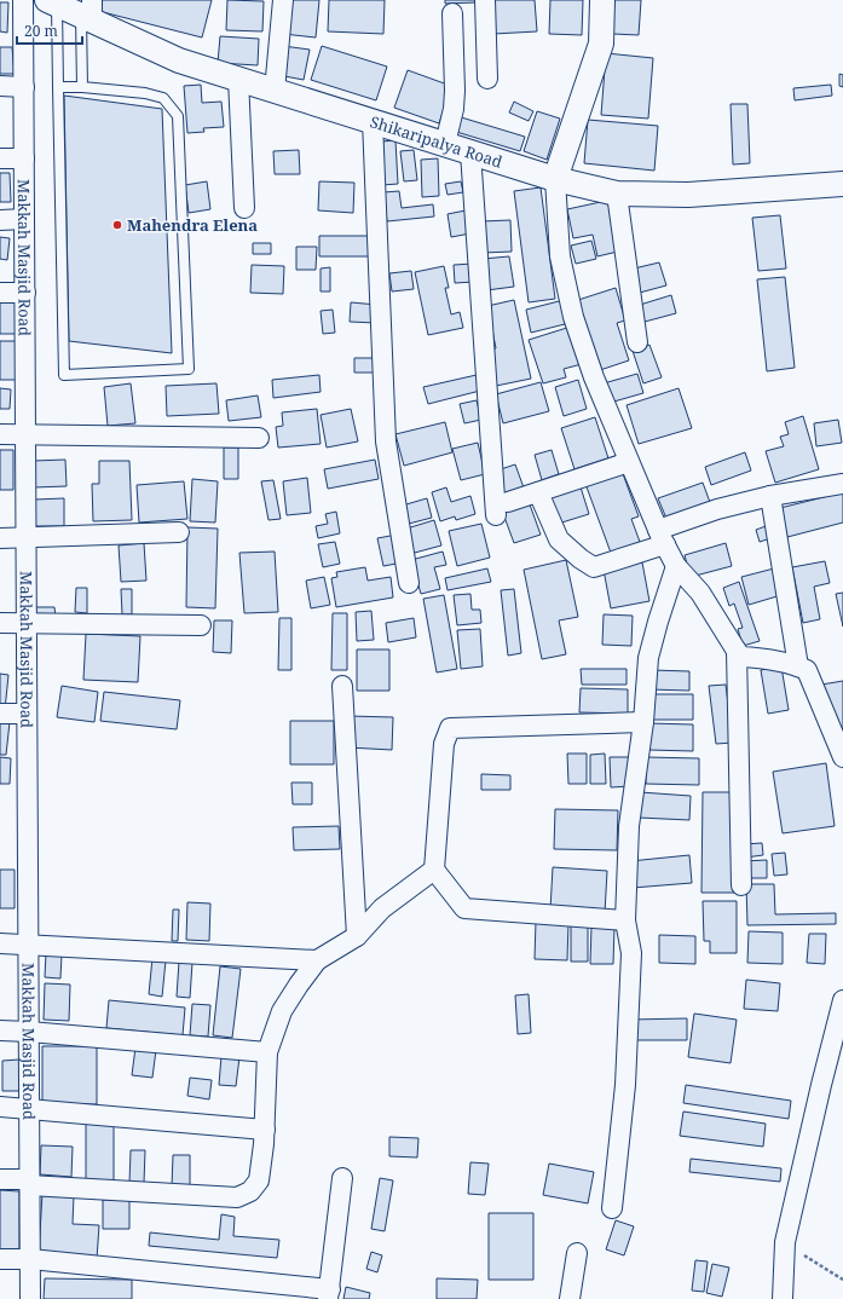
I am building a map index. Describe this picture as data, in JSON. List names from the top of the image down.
{
  "streets": {
    "street": ["Shikaripalya Road", "Makkah Masjid Road"]
  },
  "places": ["Mahendra Elena"],
  "scale_bar": "20 m"
}
